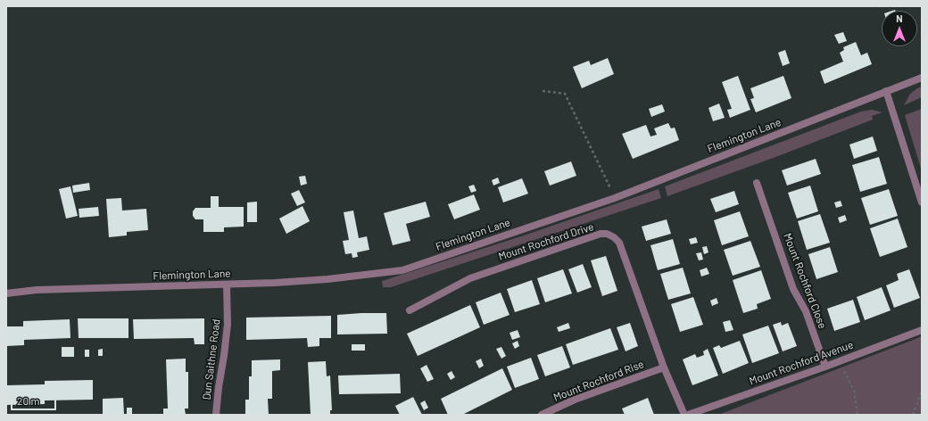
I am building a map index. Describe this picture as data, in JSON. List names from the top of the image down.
{
  "streets": {
    "street": [
      "Flemington Lane",
      "Mount Rochford Drive",
      "Mount Rochford Close",
      "Dun Saithne Road",
      "Mount Rochford Avenue",
      "Mount Rochford Rise"
    ]
  },
  "crossings": [
    ["Flemington Lane", "Dun Saithne Road"],
    ["Mount Rochford Drive", "Mount Rochford Rise"],
    ["Mount Rochford Close", "Mount Rochford Avenue"]
  ],
  "scale_bar": "20 m",
  "north": "top"
}
